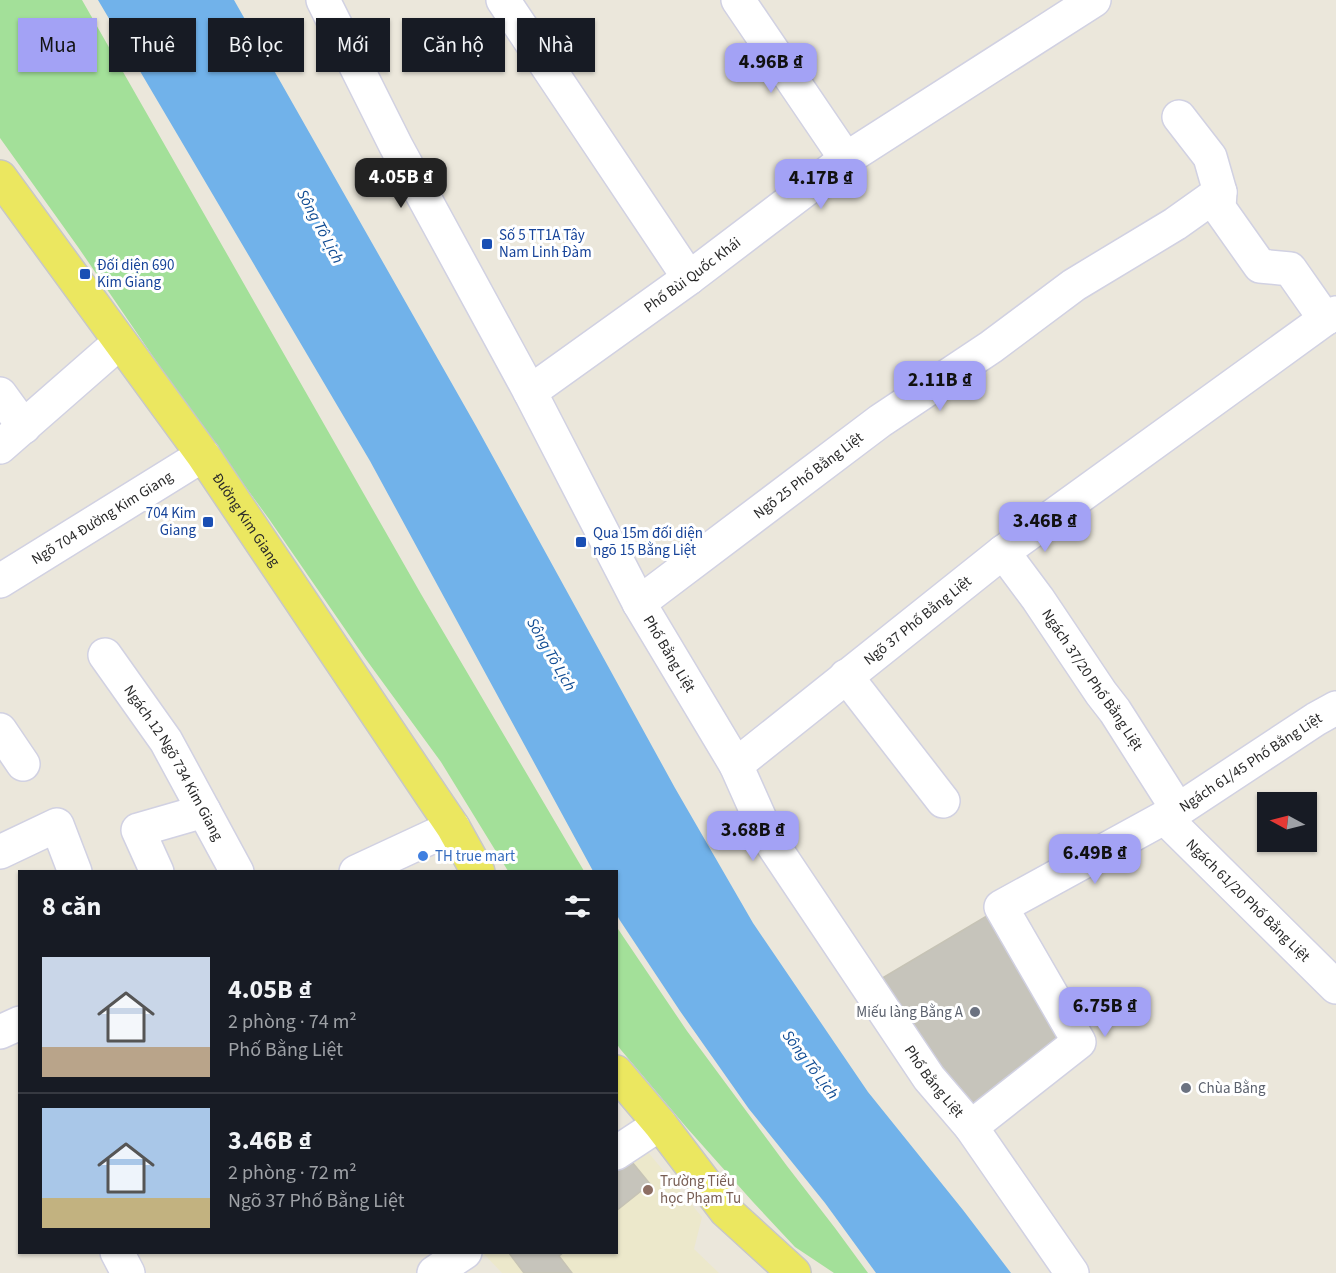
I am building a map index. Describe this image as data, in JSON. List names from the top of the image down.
{
  "streets": {
    "main road": ["Đường Kim Giang"],
    "street": [
      "Phố Bùi Quốc Khái",
      "Ngõ 25 Phố Bằng Liệt",
      "Ngõ 704 Đường Kim Giang",
      "Ngõ 37 Phố Bằng Liệt",
      "Phố Bằng Liệt",
      "Ngách 37/20 Phố Bằng Liệt",
      "Ngách 12 Ngõ 734 Kim Giang",
      "Ngách 61/45 Phố Bằng Liệt",
      "Ngách 61/20 Phố Bằng Liệt"
    ]
  },
  "crossings": [
    ["Phố Bùi Quốc Khái", "Phố Bằng Liệt"],
    ["Ngõ 25 Phố Bằng Liệt", "Phố Bằng Liệt"],
    ["Ngõ 704 Đường Kim Giang", "Đường Kim Giang"],
    ["Ngõ 37 Phố Bằng Liệt", "Phố Bằng Liệt"],
    ["Ngõ 37 Phố Bằng Liệt", "Ngách 37/20 Phố Bằng Liệt"],
    ["Ngách 37/20 Phố Bằng Liệt", "Ngách 61/45 Phố Bằng Liệt"],
    ["Ngách 37/20 Phố Bằng Liệt", "Ngách 61/20 Phố Bằng Liệt"],
    ["Ngách 61/45 Phố Bằng Liệt", "Ngách 61/20 Phố Bằng Liệt"]
  ],
  "water": ["Sông Tô Lịch"],
  "places": {
    "transit": [
      "Số 5 TT1A Tây Nam Linh Đàm",
      "Đối diện 690 Kim Giang",
      "704 Kim Giang",
      "Qua 15m đối diện ngõ 15 Bằng Liệt"
    ],
    "other": [
      "TH true mart",
      "Miếu làng Bằng A",
      "Chùa Bằng",
      "Trường Tiểu học Phạm Tu"
    ]
  },
  "north": "left",
  "page": {
    "chip": [
      "Mua",
      "Thuê",
      "Bộ lọc",
      "Mới",
      "Căn hộ",
      "Nhà"
    ],
    "price": [
      "4.96B ₫",
      "4.05B ₫",
      "4.17B ₫",
      "2.11B ₫",
      "3.46B ₫",
      "3.68B ₫",
      "6.49B ₫",
      "6.75B ₫"
    ],
    "heading": "8 căn",
    "list": [
      {
        "name": "4.05B ₫",
        "note": "2 phòng · 74 m² · Phố Bằng Liệt"
      },
      {
        "name": "3.46B ₫",
        "note": "2 phòng · 72 m² · Ngõ 37 Phố Bằng Liệt"
      }
    ]
  }
}
